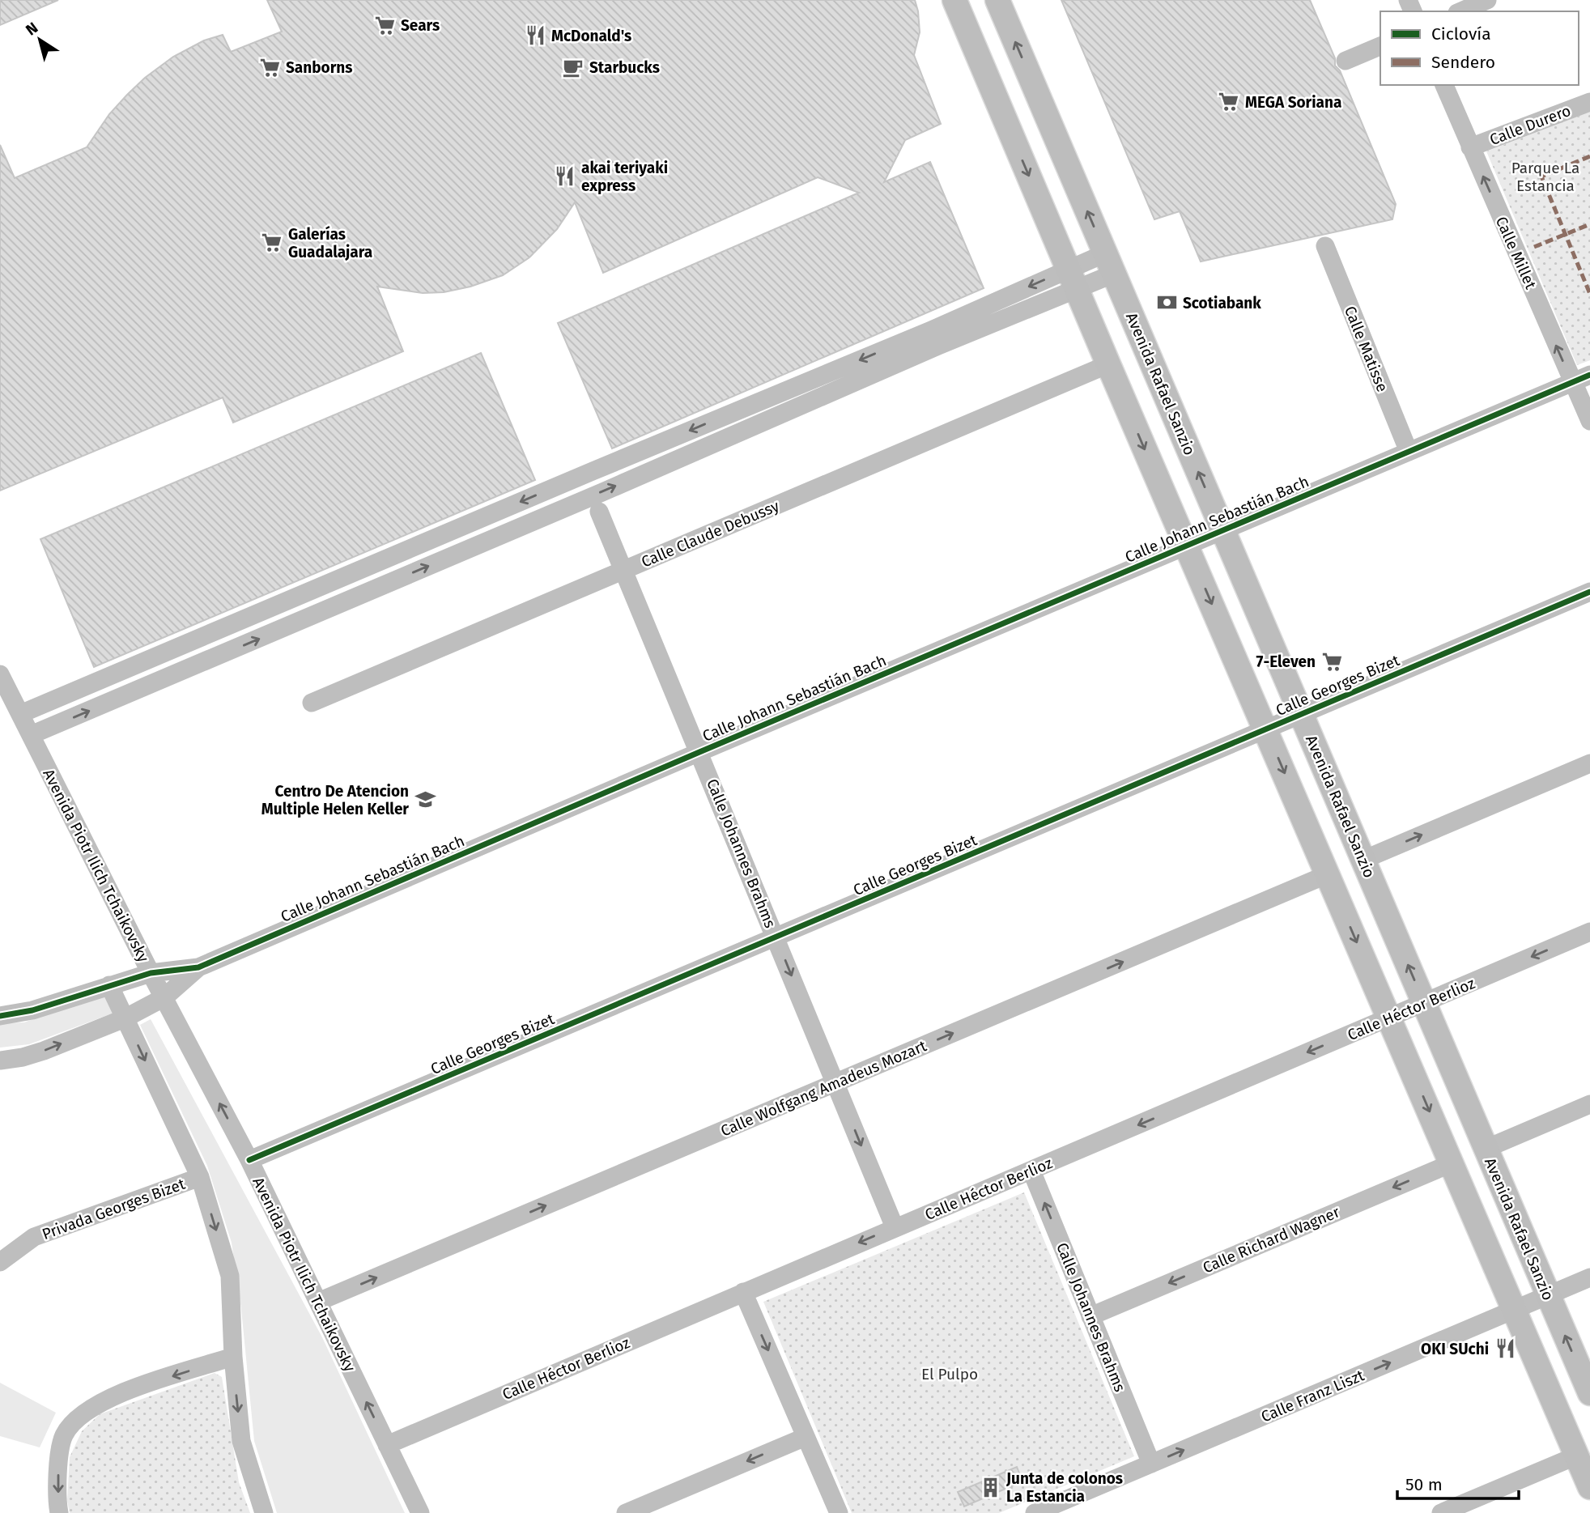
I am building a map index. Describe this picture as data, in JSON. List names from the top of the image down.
{
  "streets": {
    "main road": ["Avenida Rafael Sanzio"],
    "street": [
      "Calle Durero",
      "Calle Millet",
      "Calle Matisse",
      "Calle Johann Sebastián Bach",
      "Calle Claude Debussy",
      "Calle Georges Bizet",
      "Calle Johannes Brahms",
      "Avenida Piotr Ilich Tchaikovsky",
      "Calle Héctor Berlioz",
      "Calle Wolfgang Amadeus Mozart",
      "Privada Georges Bizet",
      "Calle Richard Wagner",
      "Calle Franz Liszt"
    ]
  },
  "crossings": [
    ["Calle Durero", "Calle Millet"],
    ["Calle Millet", "Calle Johann Sebastián Bach"],
    ["Calle Matisse", "Calle Johann Sebastián Bach"],
    ["Avenida Rafael Sanzio", "Calle Johann Sebastián Bach"],
    ["Avenida Rafael Sanzio", "Calle Georges Bizet"],
    ["Avenida Rafael Sanzio", "Calle Héctor Berlioz"],
    ["Avenida Rafael Sanzio", "Calle Franz Liszt"],
    ["Calle Johann Sebastián Bach", "Calle Johannes Brahms"],
    ["Calle Johann Sebastián Bach", "Avenida Piotr Ilich Tchaikovsky"],
    ["Calle Claude Debussy", "Calle Johannes Brahms"],
    ["Calle Georges Bizet", "Calle Johannes Brahms"],
    ["Calle Georges Bizet", "Avenida Piotr Ilich Tchaikovsky"],
    ["Calle Johannes Brahms", "Calle Héctor Berlioz"],
    ["Calle Johannes Brahms", "Calle Wolfgang Amadeus Mozart"],
    ["Calle Johannes Brahms", "Calle Richard Wagner"],
    ["Calle Johannes Brahms", "Calle Franz Liszt"],
    ["Avenida Piotr Ilich Tchaikovsky", "Calle Héctor Berlioz"],
    ["Avenida Piotr Ilich Tchaikovsky", "Calle Wolfgang Amadeus Mozart"]
  ],
  "one_way": ["Calle Millet", "Calle Wolfgang Amadeus Mozart", "Calle Richard Wagner"],
  "parks": ["Parque La Estancia", "El Pulpo"],
  "places": {
    "supermarket": [
      "Sears",
      "Sanborns",
      "MEGA Soriana",
      "Galerías Guadalajara",
      "7-Eleven"
    ],
    "restaurant": ["McDonald's", "akai teriyaki express", "OKI SUchi"],
    "cafe": ["Starbucks"],
    "bank": ["Scotiabank"],
    "school or university": ["Centro De Atencion Multiple Helen Keller"],
    "building": ["Junta de colonos La Estancia"]
  },
  "legend": ["Ciclovía", "Sendero"],
  "scale_bar": "50 m",
  "north": "top left"
}
